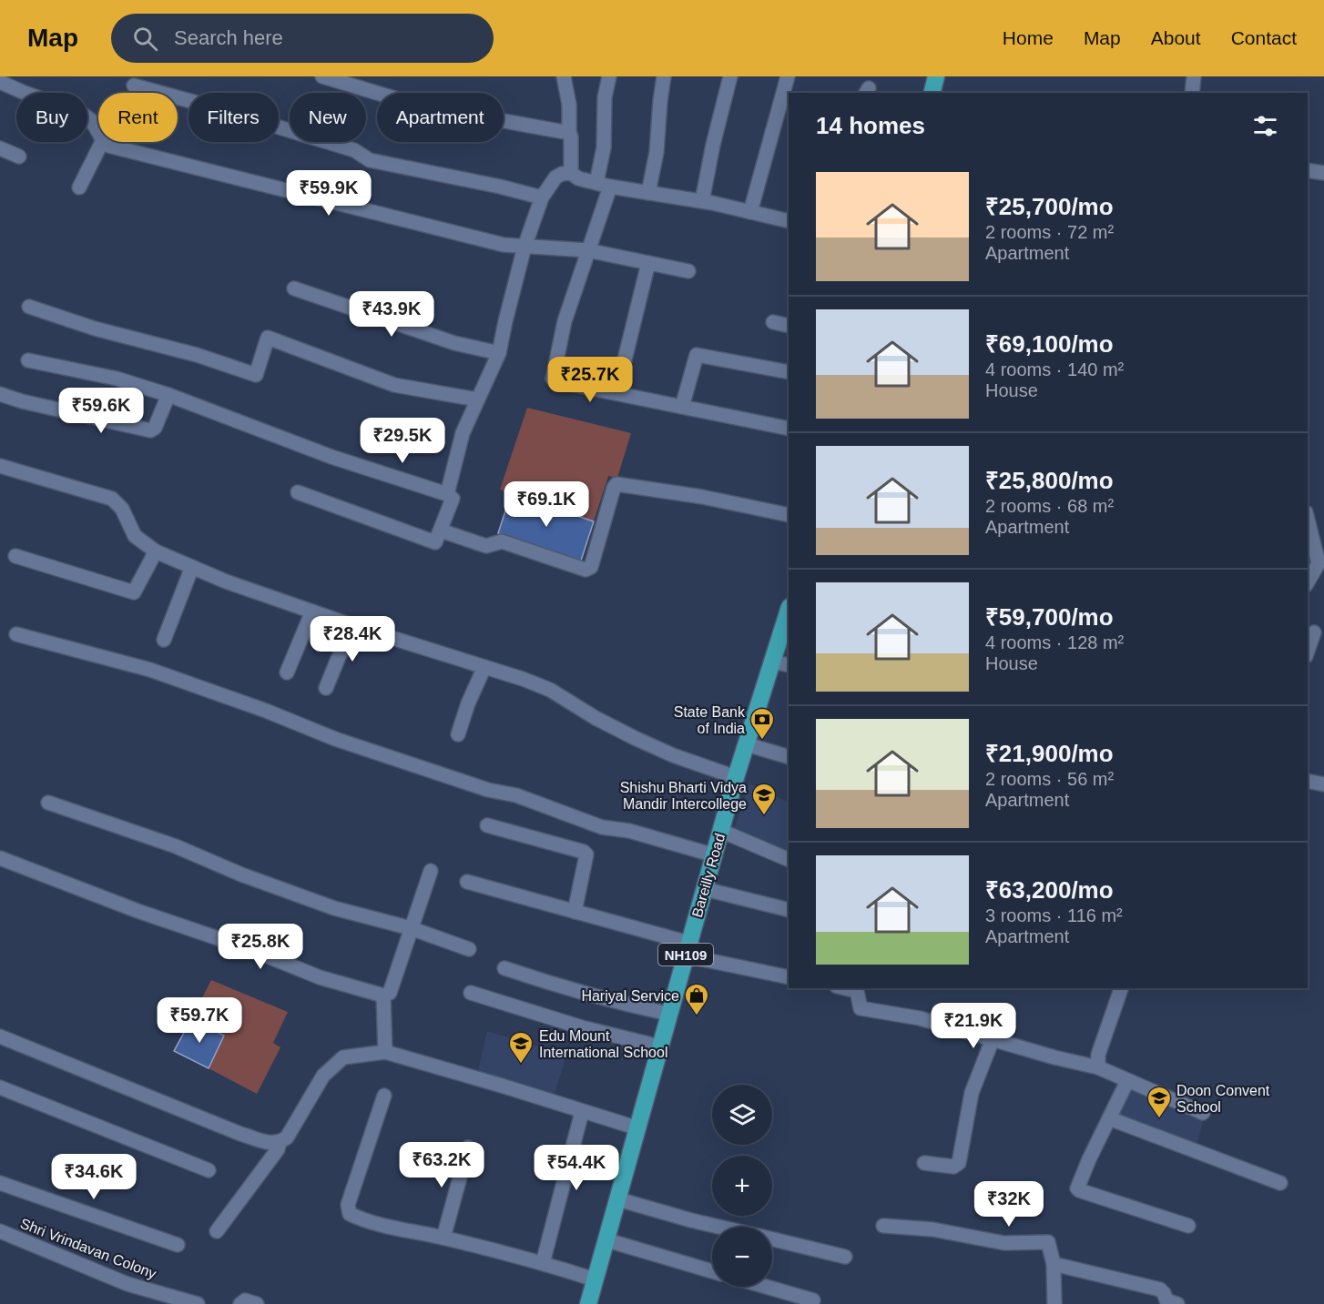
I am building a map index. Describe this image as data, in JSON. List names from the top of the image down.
{
  "streets": {
    "highway": ["Bareilly Road", "NH109"],
    "street": ["Shri Vrindavan Colony"]
  },
  "places": {
    "bank": ["State Bank of India"],
    "school or university": ["Shishu Bharti Vidya Mandir Intercollege", "Edu Mount International School", "Doon Convent School"],
    "shop": ["Hariyal Service"]
  },
  "page": {
    "header": "Map",
    "search": "Search here",
    "nav": [
      "Home",
      "Map",
      "About",
      "Contact"
    ],
    "chip": [
      "Buy",
      "Rent",
      "Filters",
      "New",
      "Apartment"
    ],
    "heading": "14 homes",
    "list": [
      {
        "name": "₹25,700/mo",
        "note": "2 rooms · 72 m² · Apartment"
      },
      {
        "name": "₹69,100/mo",
        "note": "4 rooms · 140 m² · House"
      },
      {
        "name": "₹25,800/mo",
        "note": "2 rooms · 68 m² · Apartment"
      },
      {
        "name": "₹59,700/mo",
        "note": "4 rooms · 128 m² · House"
      },
      {
        "name": "₹21,900/mo",
        "note": "2 rooms · 56 m² · Apartment"
      },
      {
        "name": "₹63,200/mo",
        "note": "3 rooms · 116 m² · Apartment"
      }
    ],
    "price": [
      "₹59.9K",
      "₹43.9K",
      "₹25.7K",
      "₹59.6K",
      "₹29.5K",
      "₹69.1K",
      "₹28.4K",
      "₹25.8K",
      "₹59.7K",
      "₹21.9K",
      "₹63.2K",
      "₹54.4K",
      "₹34.6K",
      "₹32K"
    ],
    "map_buttons": ["+", "−"]
  }
}
